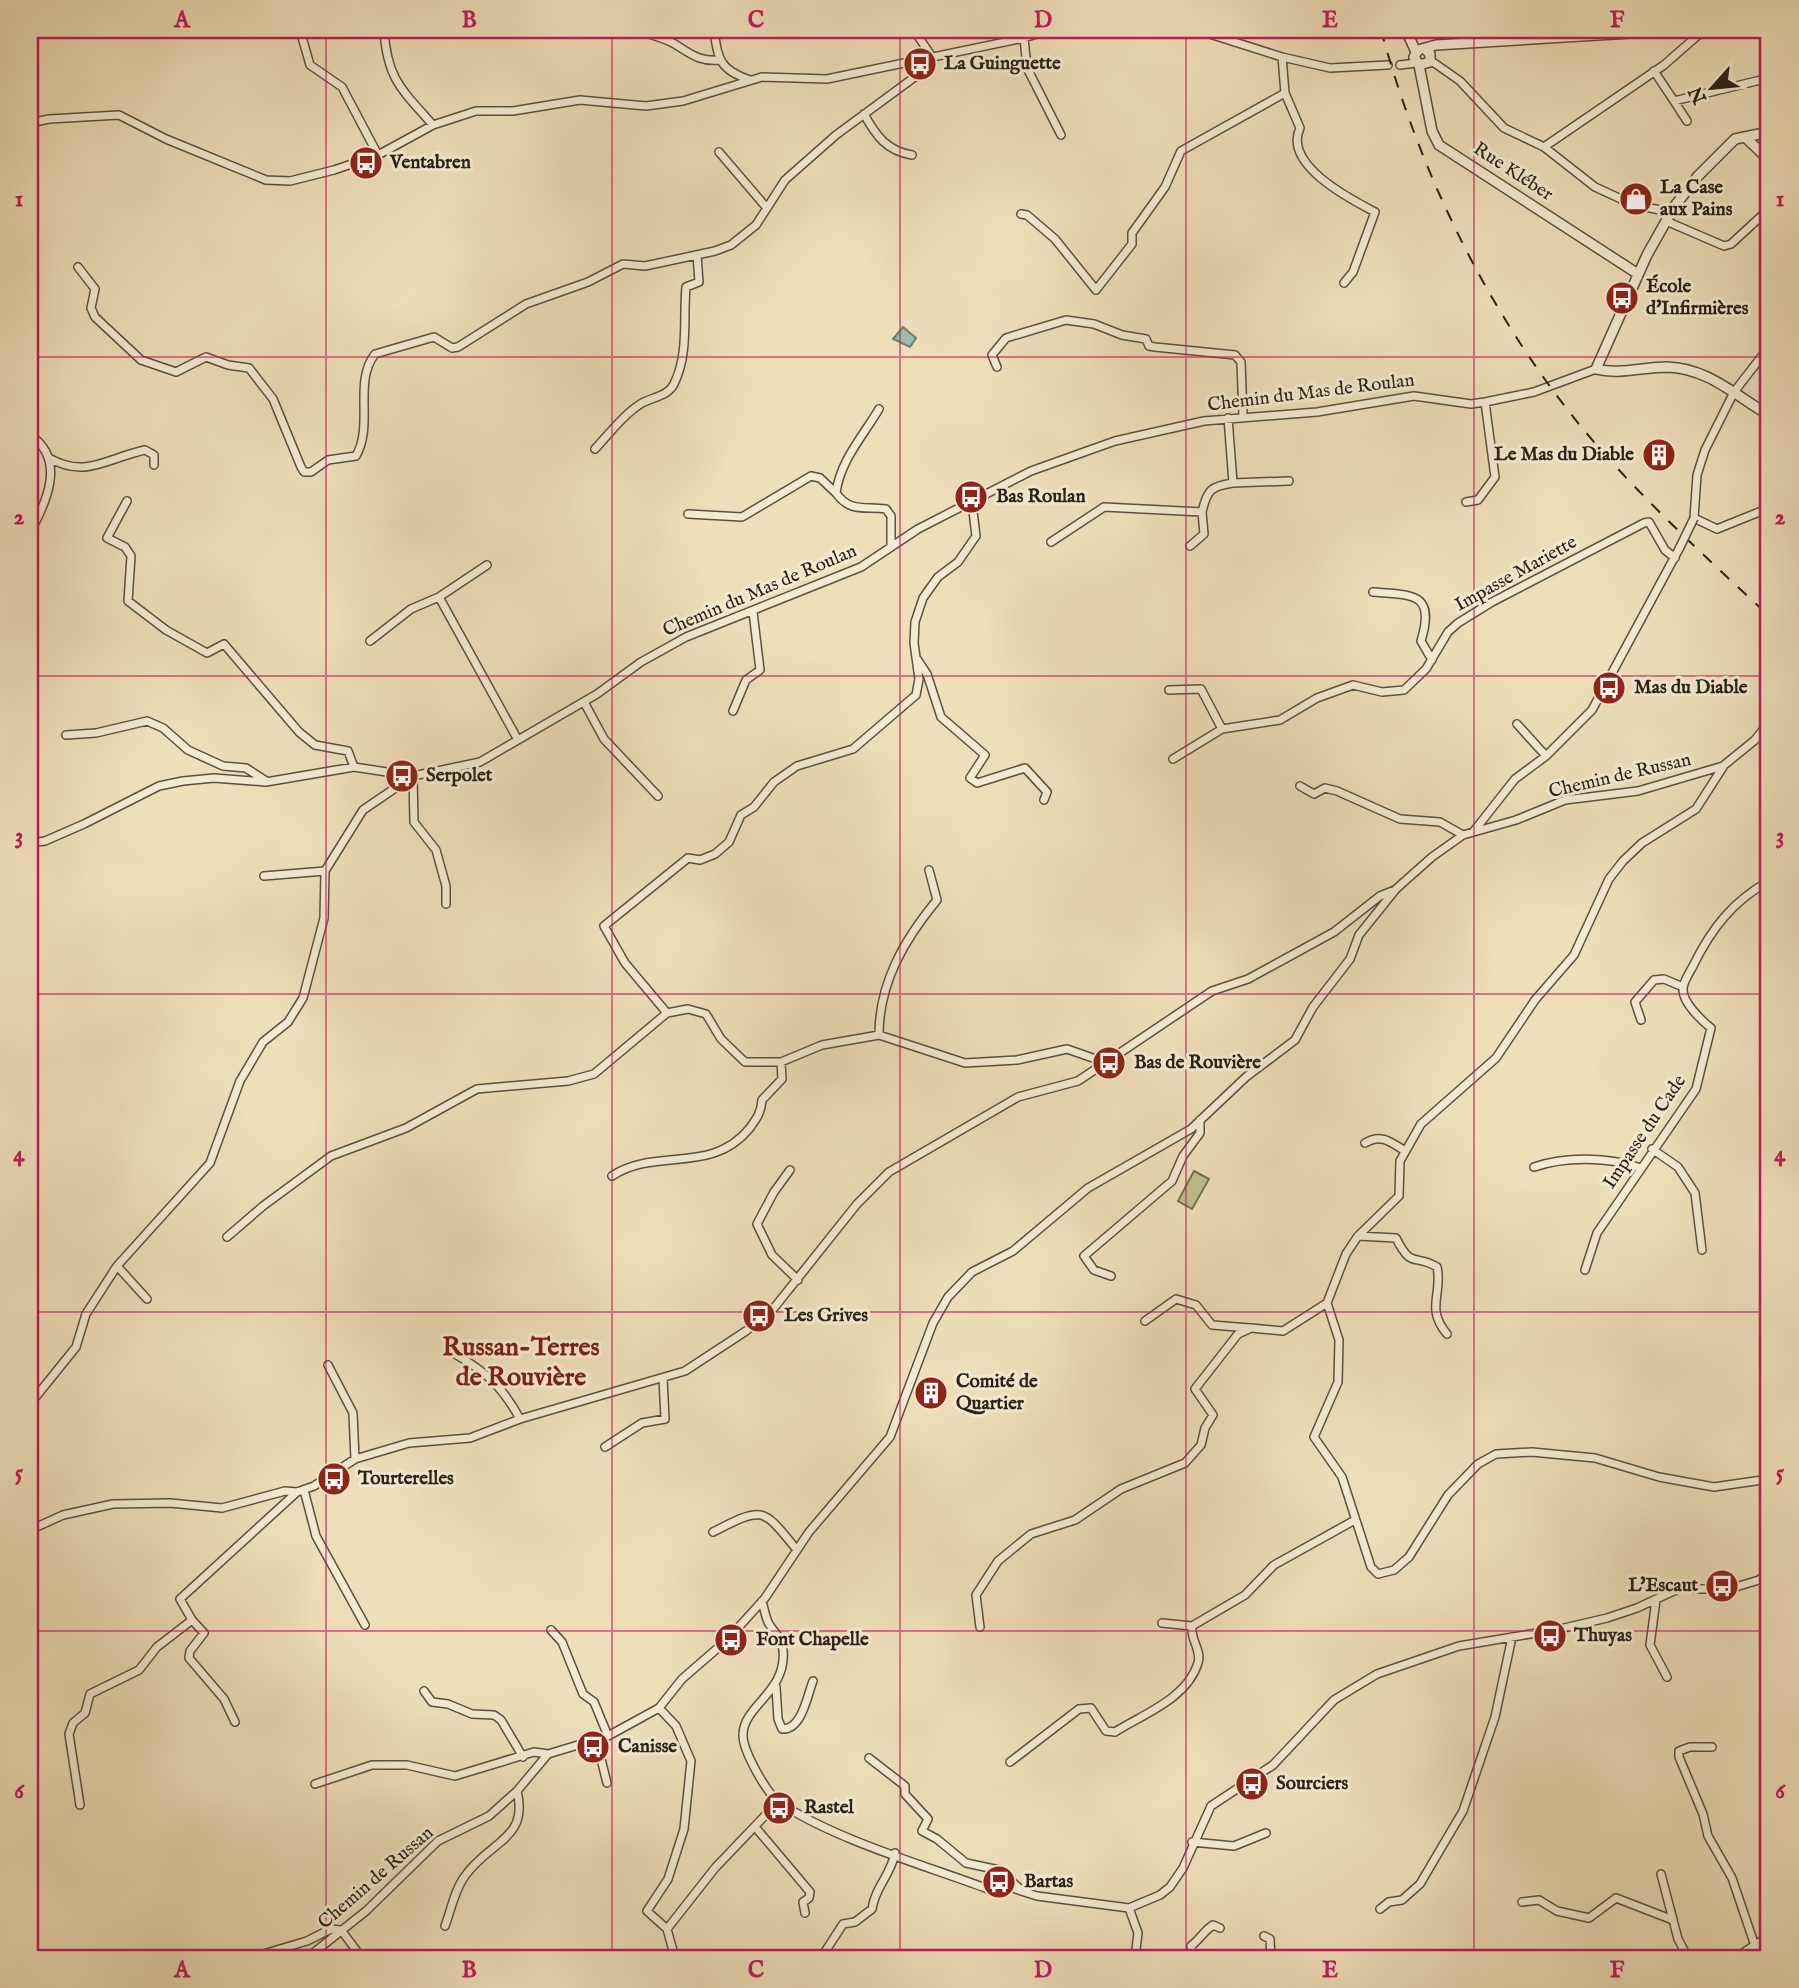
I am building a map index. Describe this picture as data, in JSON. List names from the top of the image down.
{
  "streets": {
    "street": [
      "Rue Kléber",
      "Chemin du Mas de Roulan",
      "Impasse Mariette",
      "Chemin de Russan",
      "Impasse du Cade"
    ]
  },
  "districts": ["Russan-Terres de Rouvière"],
  "places": {
    "bus stop": [
      "La Guinguette",
      "Ventabren",
      "École d'Infirmières",
      "Bas Roulan",
      "Mas du Diable",
      "Serpolet",
      "Bas de Rouvière",
      "Les Grives",
      "Tourterelles",
      "L'Escaut",
      "Thuyas",
      "Font Chapelle",
      "Canisse",
      "Sourciers",
      "Rastel",
      "Bartas"
    ],
    "shop": ["La Case aux Pains"],
    "building": ["Le Mas du Diable", "Comité de Quartier"]
  },
  "north": "bottom left",
  "grid": {
    "columns": [
      "A",
      "B",
      "C",
      "D",
      "E",
      "F"
    ],
    "rows": [
      "1",
      "2",
      "3",
      "4",
      "5",
      "6"
    ]
  }
}
